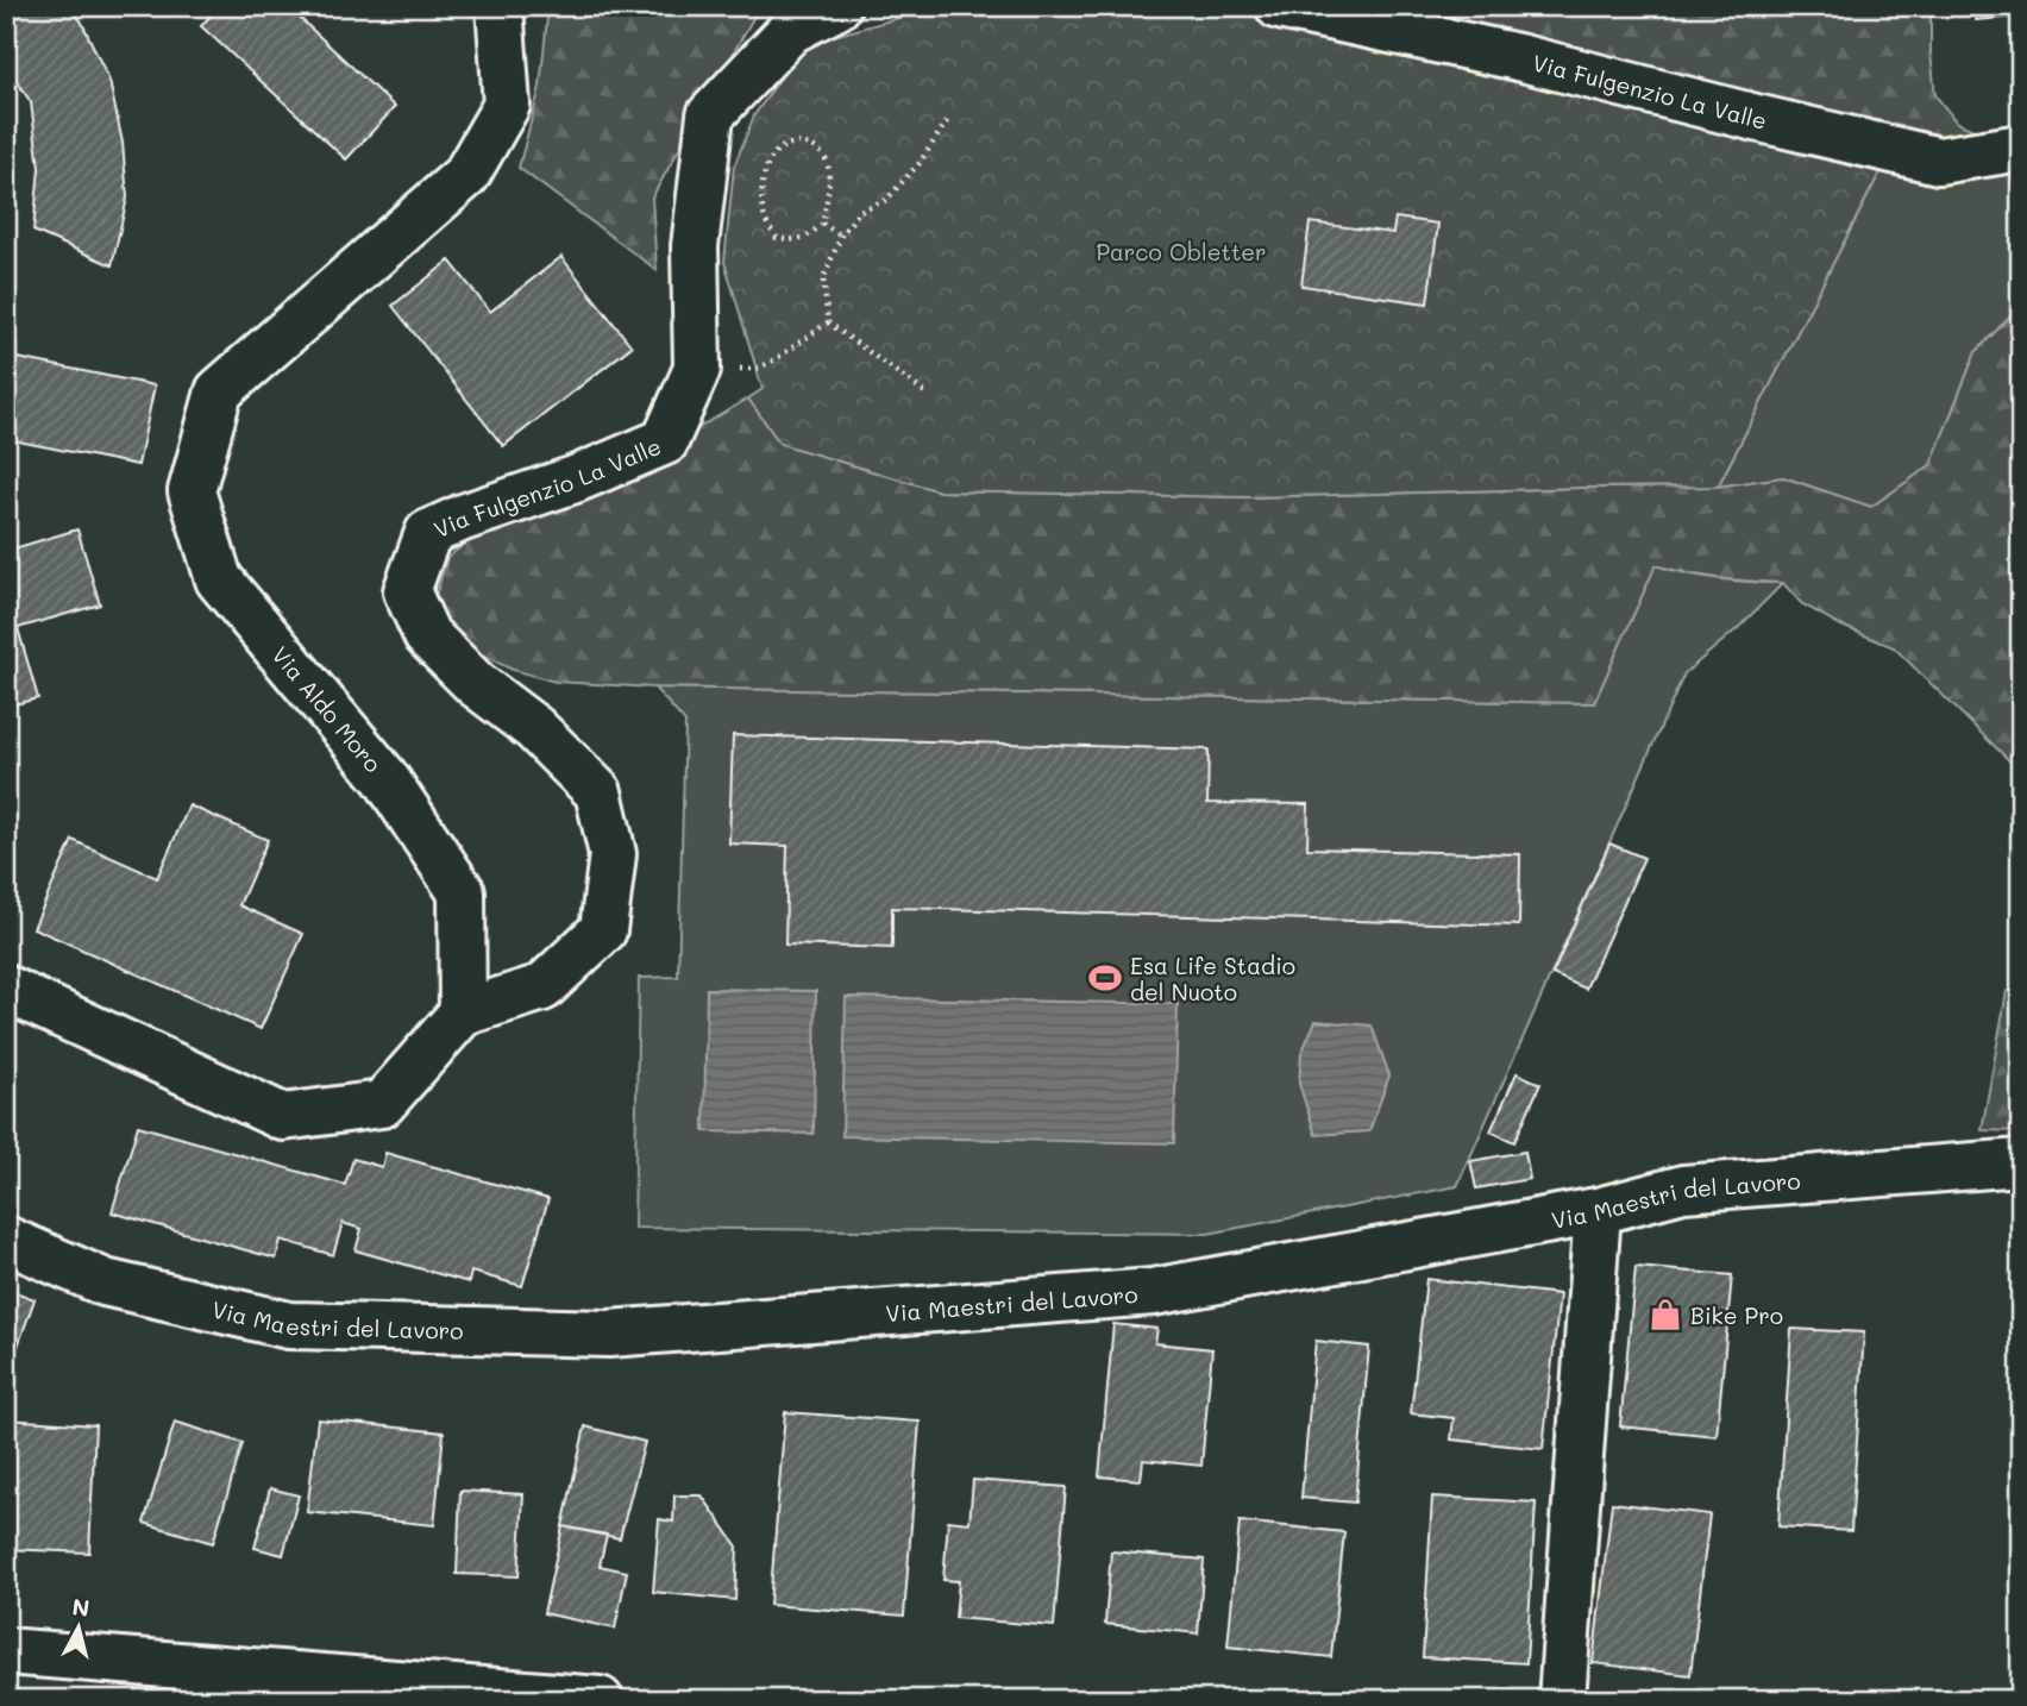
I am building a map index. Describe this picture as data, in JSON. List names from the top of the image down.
{
  "streets": {
    "street": ["Via Fulgenzio La Valle", "Via Aldo Moro", "Via Maestri del Lavoro"]
  },
  "crossings": [
    ["Via Fulgenzio La Valle", "Via Aldo Moro"]
  ],
  "parks": ["Parco Obletter"],
  "places": {
    "sports": ["Esa Life Stadio del Nuoto"],
    "shop": ["Bike Pro"]
  },
  "north": "top"
}
